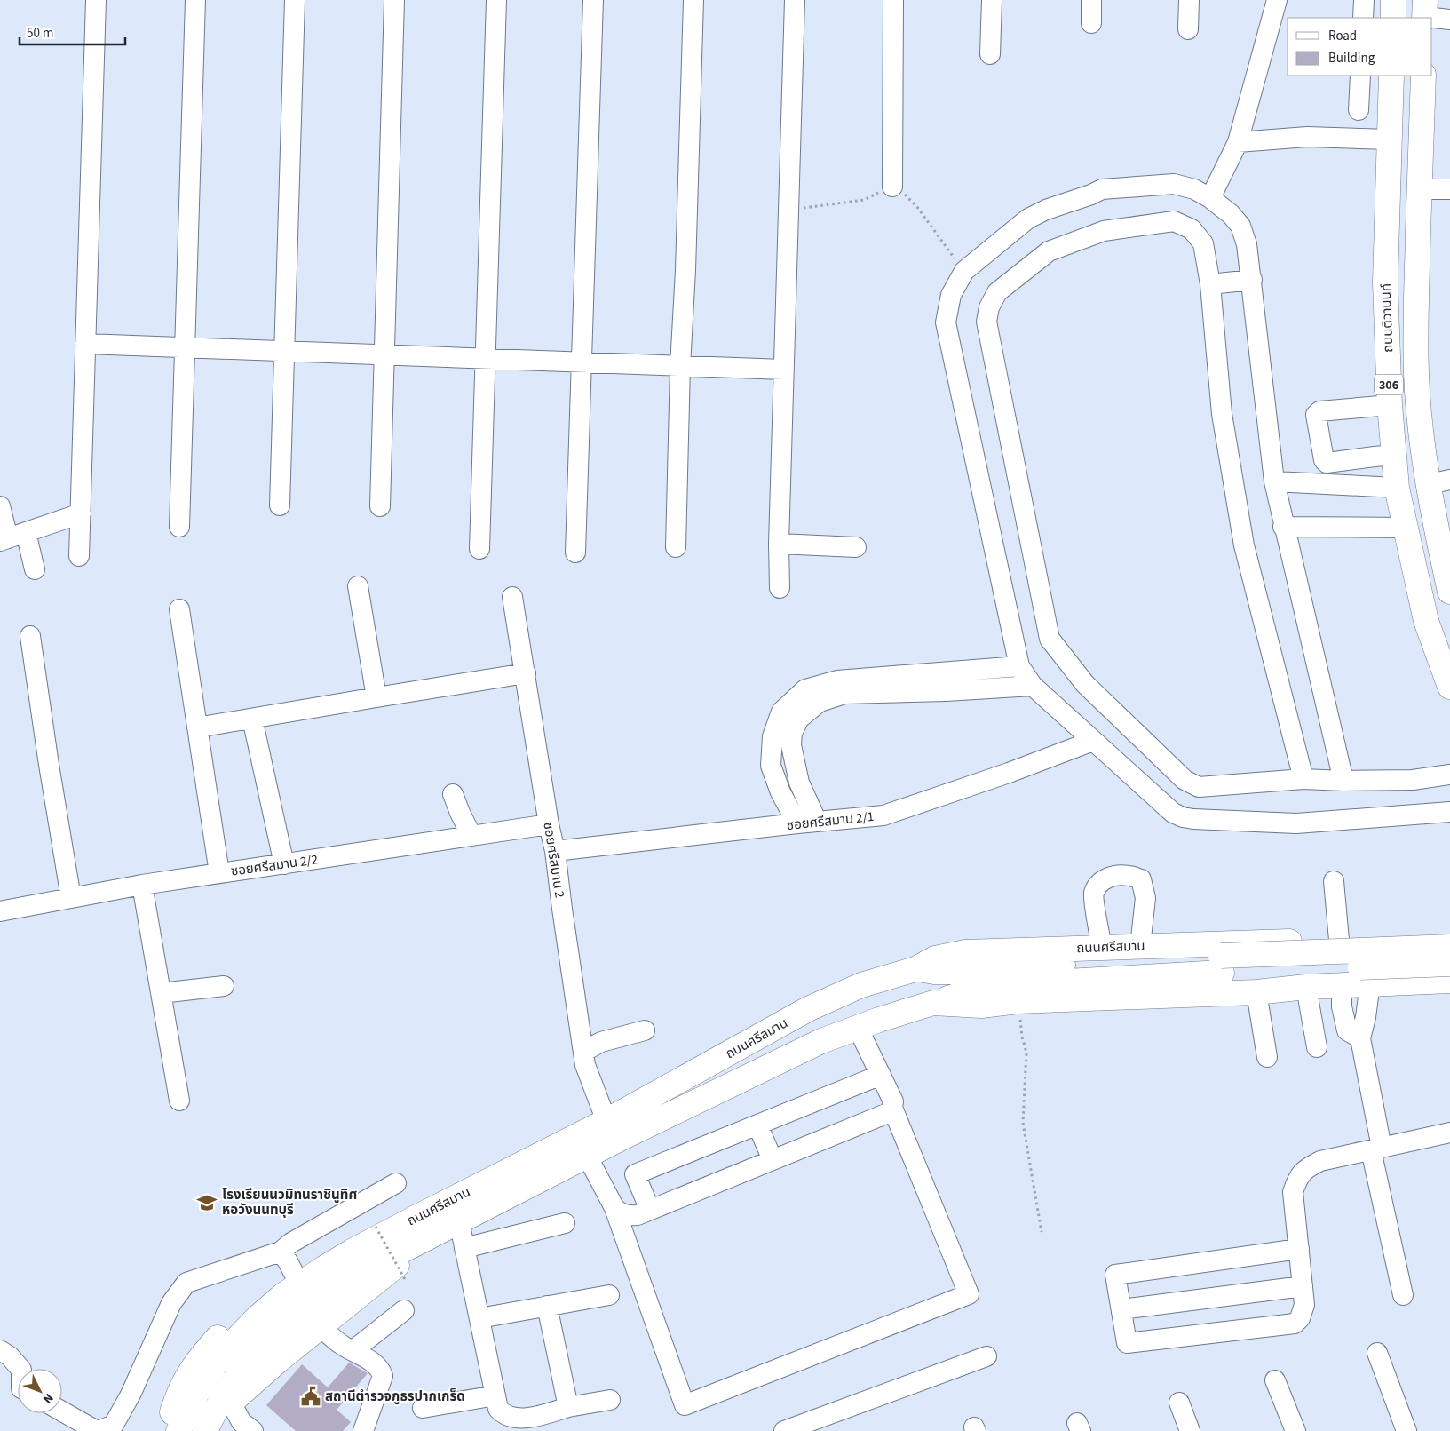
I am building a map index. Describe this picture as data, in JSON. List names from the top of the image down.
{
  "streets": {
    "main road": ["ถนนติวานนท์", "306", "ถนนศรีสมาน"],
    "street": ["ซอยศรีสมาน 2/1", "ซอยศรีสมาน 2", "ซอยศรีสมาน 2/2"]
  },
  "crossings": [
    ["ซอยศรีสมาน 2/1", "ซอยศรีสมาน 2"],
    ["ซอยศรีสมาน 2", "ซอยศรีสมาน 2/2"],
    ["ซอยศรีสมาน 2", "ถนนศรีสมาน"]
  ],
  "places": {
    "school or university": ["โรงเรียนนวมิทนราชินูทิศ หอวังนนทบุรี"],
    "public building": ["สถานีตำรวจภูธรปากเกร็ด"]
  },
  "legend": ["Road", "Building"],
  "scale_bar": "50 m",
  "north": "bottom right"
}
